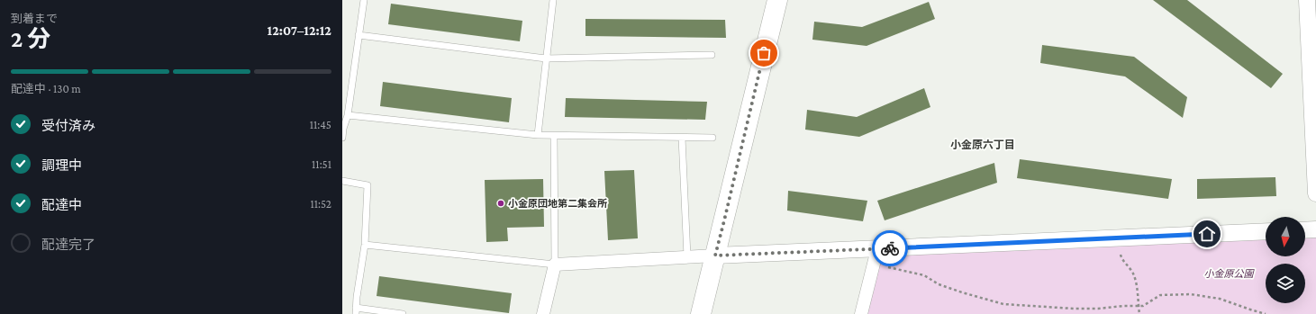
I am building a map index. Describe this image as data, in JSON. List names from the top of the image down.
{
  "districts": ["小金原六丁目"],
  "parks": ["小金原公園"],
  "places": ["小金原団地第二集会所"],
  "north": "bottom",
  "page": {
    "heading": ["2 分", "到着まで", "12:07–12:12"],
    "bar": "配達中 · 130 m",
    "list": [
      ["受付済み", "11:45"],
      ["調理中", "11:51"],
      ["配達中", "11:52"],
      "配達完了"
    ]
  }
}
